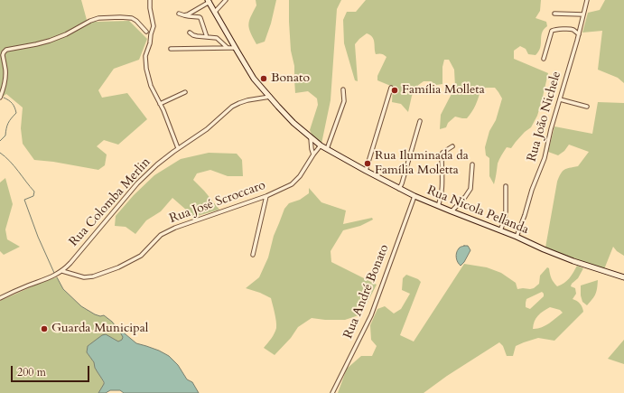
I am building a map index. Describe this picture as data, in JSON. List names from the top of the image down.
{
  "streets": {
    "main road": ["Rua Nicola Pellanda"],
    "street": [
      "Rua João Nichele",
      "Rua Colomba Merlin",
      "Rua José Scroccaro",
      "Rua André Bonato"
    ]
  },
  "crossings": [
    ["Rua João Nichele", "Rua Nicola Pellanda"],
    ["Rua Colomba Merlin", "Rua José Scroccaro"],
    ["Rua Colomba Merlin", "Rua Nicola Pellanda"],
    ["Rua José Scroccaro", "Rua Nicola Pellanda"],
    ["Rua Nicola Pellanda", "Rua André Bonato"]
  ],
  "places": [
    "Bonato",
    "Família Molleta",
    "Rua Iluminada da Família Moletta",
    "Guarda Municipal"
  ],
  "scale_bar": "200 m"
}
